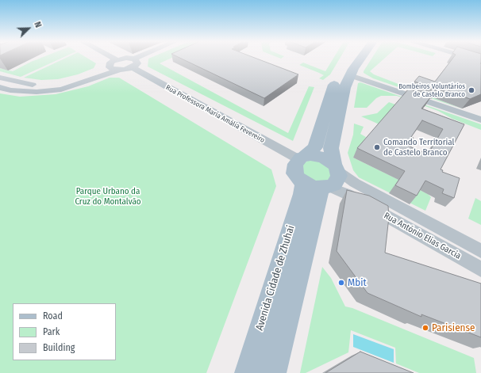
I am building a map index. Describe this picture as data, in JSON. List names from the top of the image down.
{
  "streets": {
    "main road": ["Avenida Cidade de Zhuhai"],
    "street": ["Rua Professora Maria Amália Fevereiro", "Rua António Elias Garcia"]
  },
  "crossings": [
    ["Rua António Elias Garcia", "Avenida Cidade de Zhuhai"]
  ],
  "parks": ["Parque Urbano da Cruz do Montalvão"],
  "places": [
    "Bombeiros Voluntários de Castelo Branco",
    "Comando Territorial de Castelo Branco",
    "Mbit",
    "Parisiense"
  ],
  "legend": ["Road", "Park", "Building"],
  "north": "top right"
}
